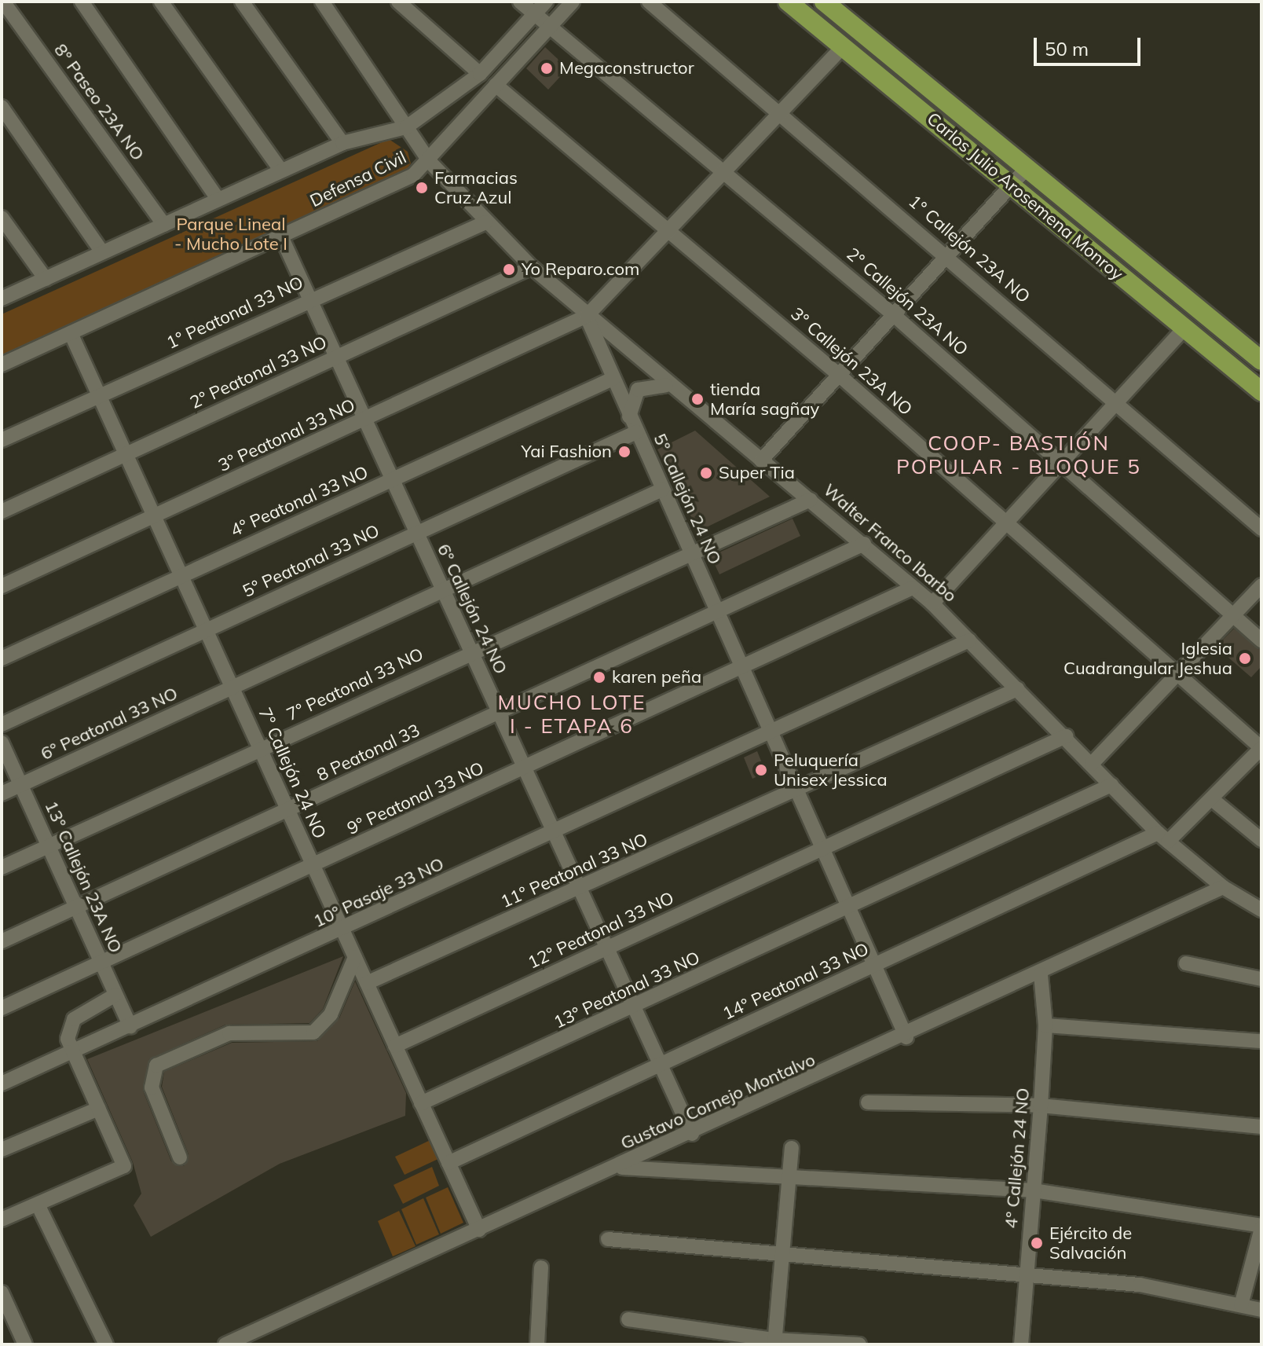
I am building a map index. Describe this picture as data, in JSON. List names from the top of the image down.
{
  "streets": {
    "main road": ["Carlos Julio Arosemena Monroy"],
    "street": [
      "8° Paseo 23A NO",
      "Defensa Civil",
      "1° Callejón 23A NO",
      "2° Callejón 23A NO",
      "1° Peatonal 33 NO",
      "3° Callejón 23A NO",
      "2° Peatonal 33 NO",
      "3° Peatonal 33 NO",
      "5° Callejón 24 NO",
      "4° Peatonal 33 NO",
      "Walter Franco Ibarbo",
      "5° Peatonal 33 NO",
      "6° Callejón 24 NO",
      "7° Peatonal 33 NO",
      "6° Peatonal 33 NO",
      "8 Peatonal 33",
      "7° Callejón 24 NO",
      "9° Peatonal 33 NO",
      "11° Peatonal 33 NO",
      "13° Callejón 23A NO",
      "10° Pasaje 33 NO",
      "12° Peatonal 33 NO",
      "14° Peatonal 33 NO",
      "13° Peatonal 33 NO",
      "Gustavo Cornejo Montalvo",
      "4° Callejón 24 NO"
    ]
  },
  "crossings": [
    ["8° Paseo 23A NO", "Defensa Civil"],
    ["Defensa Civil", "2° Callejón 23A NO"],
    ["Defensa Civil", "3° Callejón 23A NO"],
    ["Defensa Civil", "Walter Franco Ibarbo"],
    ["Defensa Civil", "6° Callejón 24 NO"],
    ["Defensa Civil", "7° Callejón 24 NO"],
    ["1° Peatonal 33 NO", "Walter Franco Ibarbo"],
    ["1° Peatonal 33 NO", "6° Callejón 24 NO"],
    ["1° Peatonal 33 NO", "7° Callejón 24 NO"],
    ["3° Callejón 23A NO", "14° Peatonal 33 NO"],
    ["2° Peatonal 33 NO", "Walter Franco Ibarbo"],
    ["2° Peatonal 33 NO", "6° Callejón 24 NO"],
    ["2° Peatonal 33 NO", "7° Callejón 24 NO"],
    ["3° Peatonal 33 NO", "5° Callejón 24 NO"],
    ["3° Peatonal 33 NO", "Walter Franco Ibarbo"],
    ["3° Peatonal 33 NO", "6° Callejón 24 NO"],
    ["3° Peatonal 33 NO", "7° Callejón 24 NO"],
    ["5° Callejón 24 NO", "4° Peatonal 33 NO"],
    ["5° Callejón 24 NO", "Walter Franco Ibarbo"],
    ["5° Callejón 24 NO", "5° Peatonal 33 NO"],
    ["5° Callejón 24 NO", "7° Peatonal 33 NO"],
    ["5° Callejón 24 NO", "8 Peatonal 33"],
    ["5° Callejón 24 NO", "9° Peatonal 33 NO"],
    ["5° Callejón 24 NO", "11° Peatonal 33 NO"],
    ["5° Callejón 24 NO", "10° Pasaje 33 NO"],
    ["5° Callejón 24 NO", "12° Peatonal 33 NO"],
    ["5° Callejón 24 NO", "14° Peatonal 33 NO"],
    ["5° Callejón 24 NO", "13° Peatonal 33 NO"],
    ["5° Callejón 24 NO", "Gustavo Cornejo Montalvo"],
    ["4° Peatonal 33 NO", "6° Callejón 24 NO"],
    ["4° Peatonal 33 NO", "7° Callejón 24 NO"],
    ["Walter Franco Ibarbo", "7° Peatonal 33 NO"],
    ["Walter Franco Ibarbo", "8 Peatonal 33"],
    ["Walter Franco Ibarbo", "9° Peatonal 33 NO"],
    ["Walter Franco Ibarbo", "11° Peatonal 33 NO"],
    ["Walter Franco Ibarbo", "10° Pasaje 33 NO"],
    ["Walter Franco Ibarbo", "12° Peatonal 33 NO"],
    ["Walter Franco Ibarbo", "14° Peatonal 33 NO"],
    ["Walter Franco Ibarbo", "13° Peatonal 33 NO"],
    ["Walter Franco Ibarbo", "Gustavo Cornejo Montalvo"],
    ["5° Peatonal 33 NO", "6° Callejón 24 NO"],
    ["5° Peatonal 33 NO", "7° Callejón 24 NO"],
    ["6° Callejón 24 NO", "7° Peatonal 33 NO"],
    ["6° Callejón 24 NO", "6° Peatonal 33 NO"],
    ["6° Callejón 24 NO", "8 Peatonal 33"],
    ["6° Callejón 24 NO", "9° Peatonal 33 NO"],
    ["6° Callejón 24 NO", "11° Peatonal 33 NO"],
    ["6° Callejón 24 NO", "10° Pasaje 33 NO"],
    ["6° Callejón 24 NO", "12° Peatonal 33 NO"],
    ["6° Callejón 24 NO", "14° Peatonal 33 NO"],
    ["6° Callejón 24 NO", "13° Peatonal 33 NO"],
    ["6° Callejón 24 NO", "Gustavo Cornejo Montalvo"],
    ["7° Peatonal 33 NO", "7° Callejón 24 NO"],
    ["7° Peatonal 33 NO", "13° Callejón 23A NO"],
    ["6° Peatonal 33 NO", "7° Callejón 24 NO"],
    ["6° Peatonal 33 NO", "13° Callejón 23A NO"],
    ["8 Peatonal 33", "7° Callejón 24 NO"],
    ["8 Peatonal 33", "13° Callejón 23A NO"],
    ["7° Callejón 24 NO", "9° Peatonal 33 NO"],
    ["7° Callejón 24 NO", "11° Peatonal 33 NO"],
    ["7° Callejón 24 NO", "10° Pasaje 33 NO"],
    ["7° Callejón 24 NO", "12° Peatonal 33 NO"],
    ["7° Callejón 24 NO", "14° Peatonal 33 NO"],
    ["7° Callejón 24 NO", "13° Peatonal 33 NO"],
    ["7° Callejón 24 NO", "Gustavo Cornejo Montalvo"],
    ["9° Peatonal 33 NO", "13° Callejón 23A NO"],
    ["13° Callejón 23A NO", "10° Pasaje 33 NO"],
    ["Gustavo Cornejo Montalvo", "4° Callejón 24 NO"]
  ],
  "districts": ["COOP- BASTIÓN POPULAR - BLOQUE 5", "MUCHO LOTE I - ETAPA 6"],
  "parks": ["Parque Lineal - Mucho Lote I"],
  "places": [
    "Megaconstructor",
    "Farmacias Cruz Azul",
    "Yo Reparo.com",
    "tienda María sagñay",
    "Yai Fashion",
    "Super Tia",
    "Iglesia Cuadrangular Jeshua",
    "karen peña",
    "Peluquería Unisex Jessica",
    "Ejército de Salvación"
  ],
  "scale_bar": "50 m"
}
